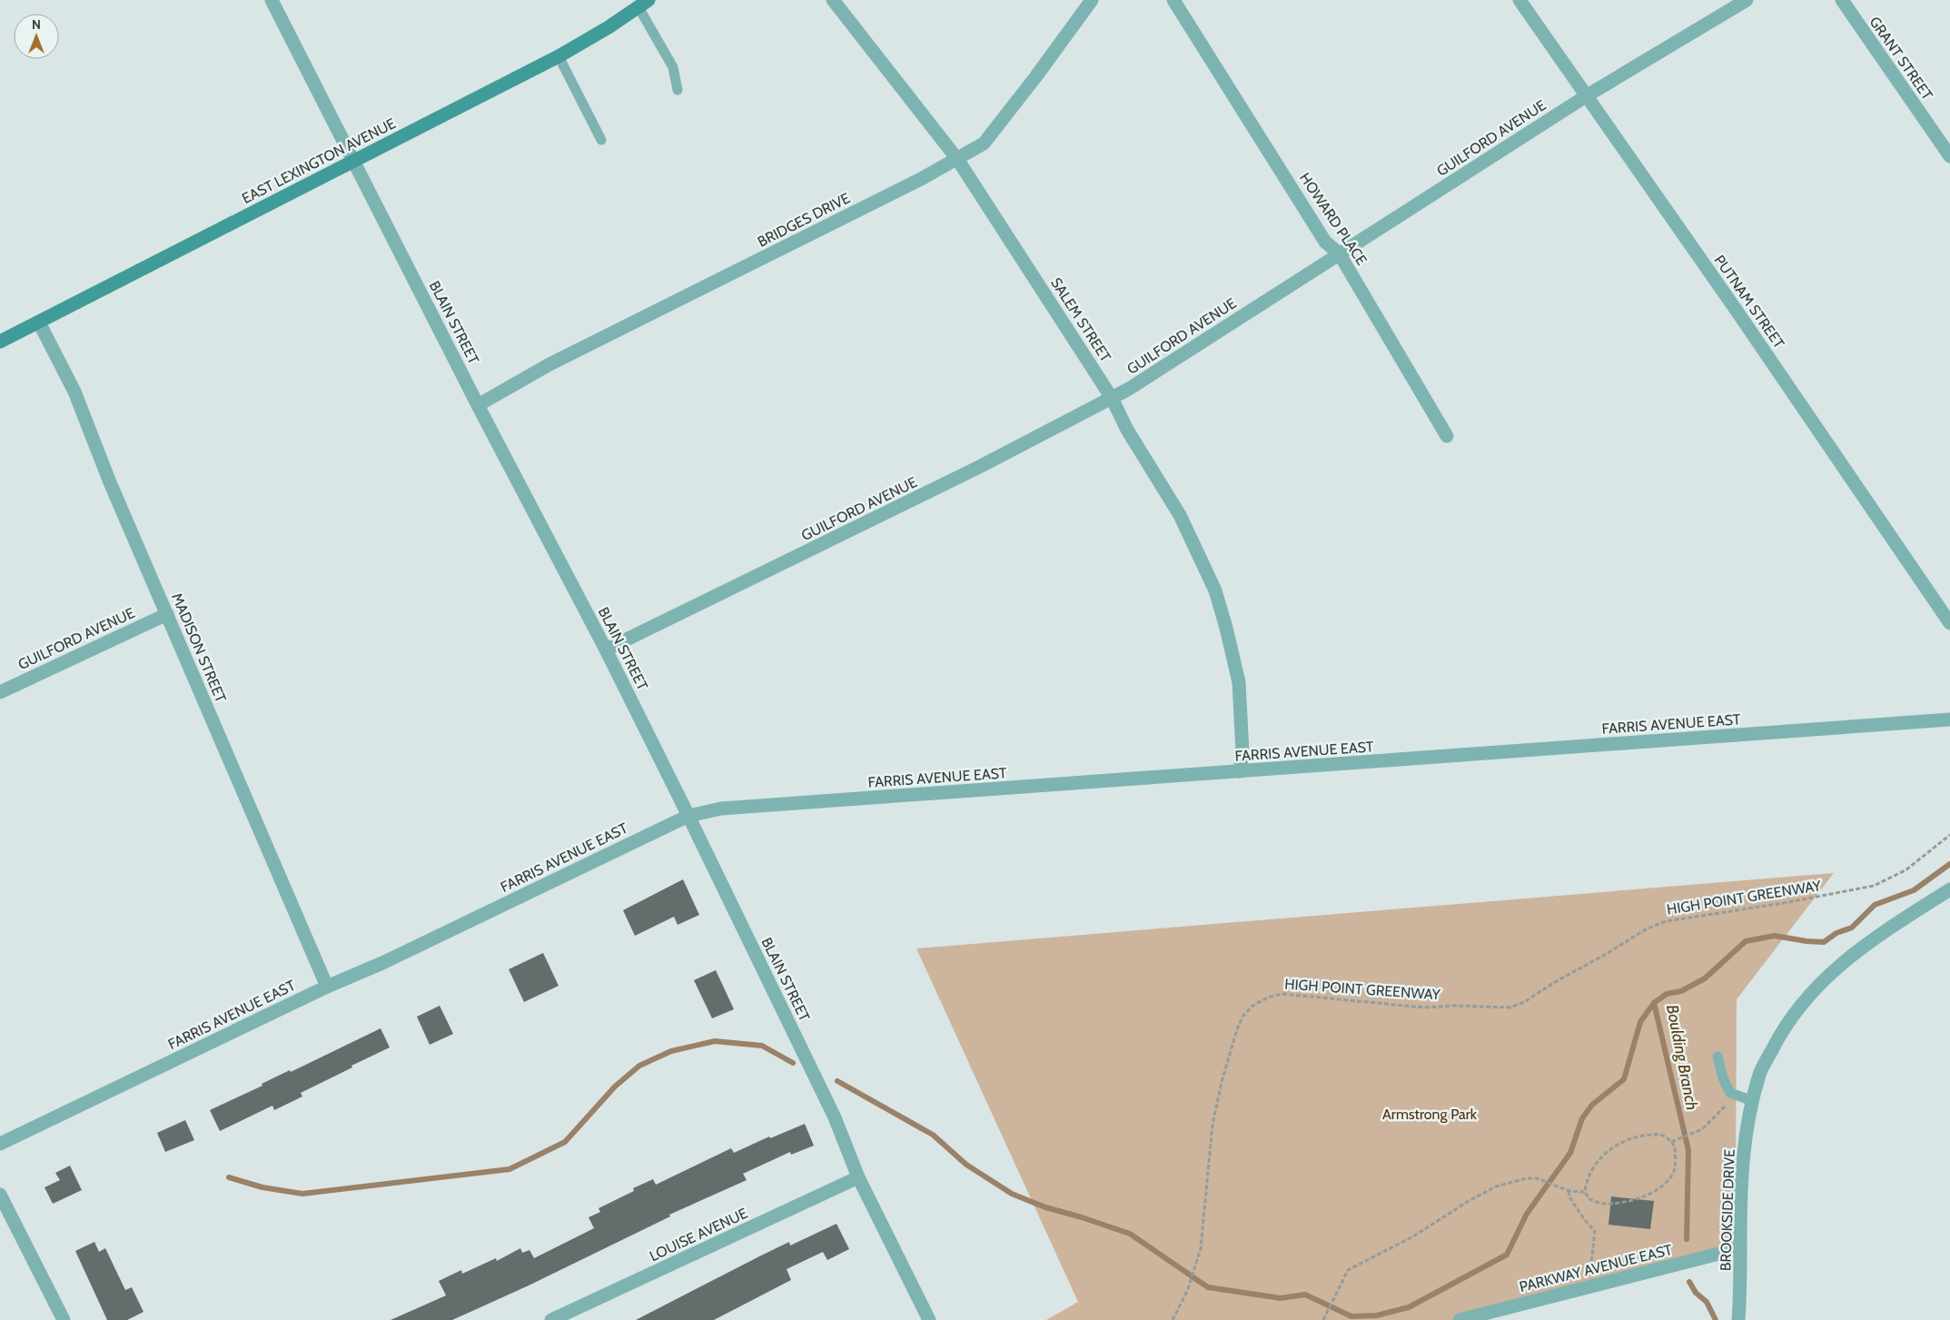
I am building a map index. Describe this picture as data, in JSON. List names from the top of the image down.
{
  "streets": {
    "main road": ["EAST LEXINGTON AVENUE"],
    "street": [
      "GRANT STREET",
      "GUILFORD AVENUE",
      "HOWARD PLACE",
      "BRIDGES DRIVE",
      "PUTNAM STREET",
      "SALEM STREET",
      "BLAIN STREET",
      "MADISON STREET",
      "FARRIS AVENUE EAST",
      "BROOKSIDE DRIVE",
      "LOUISE AVENUE",
      "PARKWAY AVENUE EAST"
    ],
    "path": ["HIGH POINT GREENWAY"]
  },
  "crossings": [
    ["GUILFORD AVENUE", "HOWARD PLACE"],
    ["GUILFORD AVENUE", "PUTNAM STREET"],
    ["GUILFORD AVENUE", "SALEM STREET"],
    ["GUILFORD AVENUE", "BLAIN STREET"],
    ["GUILFORD AVENUE", "MADISON STREET"],
    ["EAST LEXINGTON AVENUE", "BLAIN STREET"],
    ["EAST LEXINGTON AVENUE", "MADISON STREET"],
    ["BRIDGES DRIVE", "SALEM STREET"],
    ["BRIDGES DRIVE", "BLAIN STREET"],
    ["SALEM STREET", "FARRIS AVENUE EAST"],
    ["BLAIN STREET", "FARRIS AVENUE EAST"],
    ["BLAIN STREET", "LOUISE AVENUE"],
    ["MADISON STREET", "FARRIS AVENUE EAST"],
    ["BROOKSIDE DRIVE", "PARKWAY AVENUE EAST"]
  ],
  "water": ["Boulding Branch"],
  "parks": ["Armstrong Park"],
  "north": "top"
}
